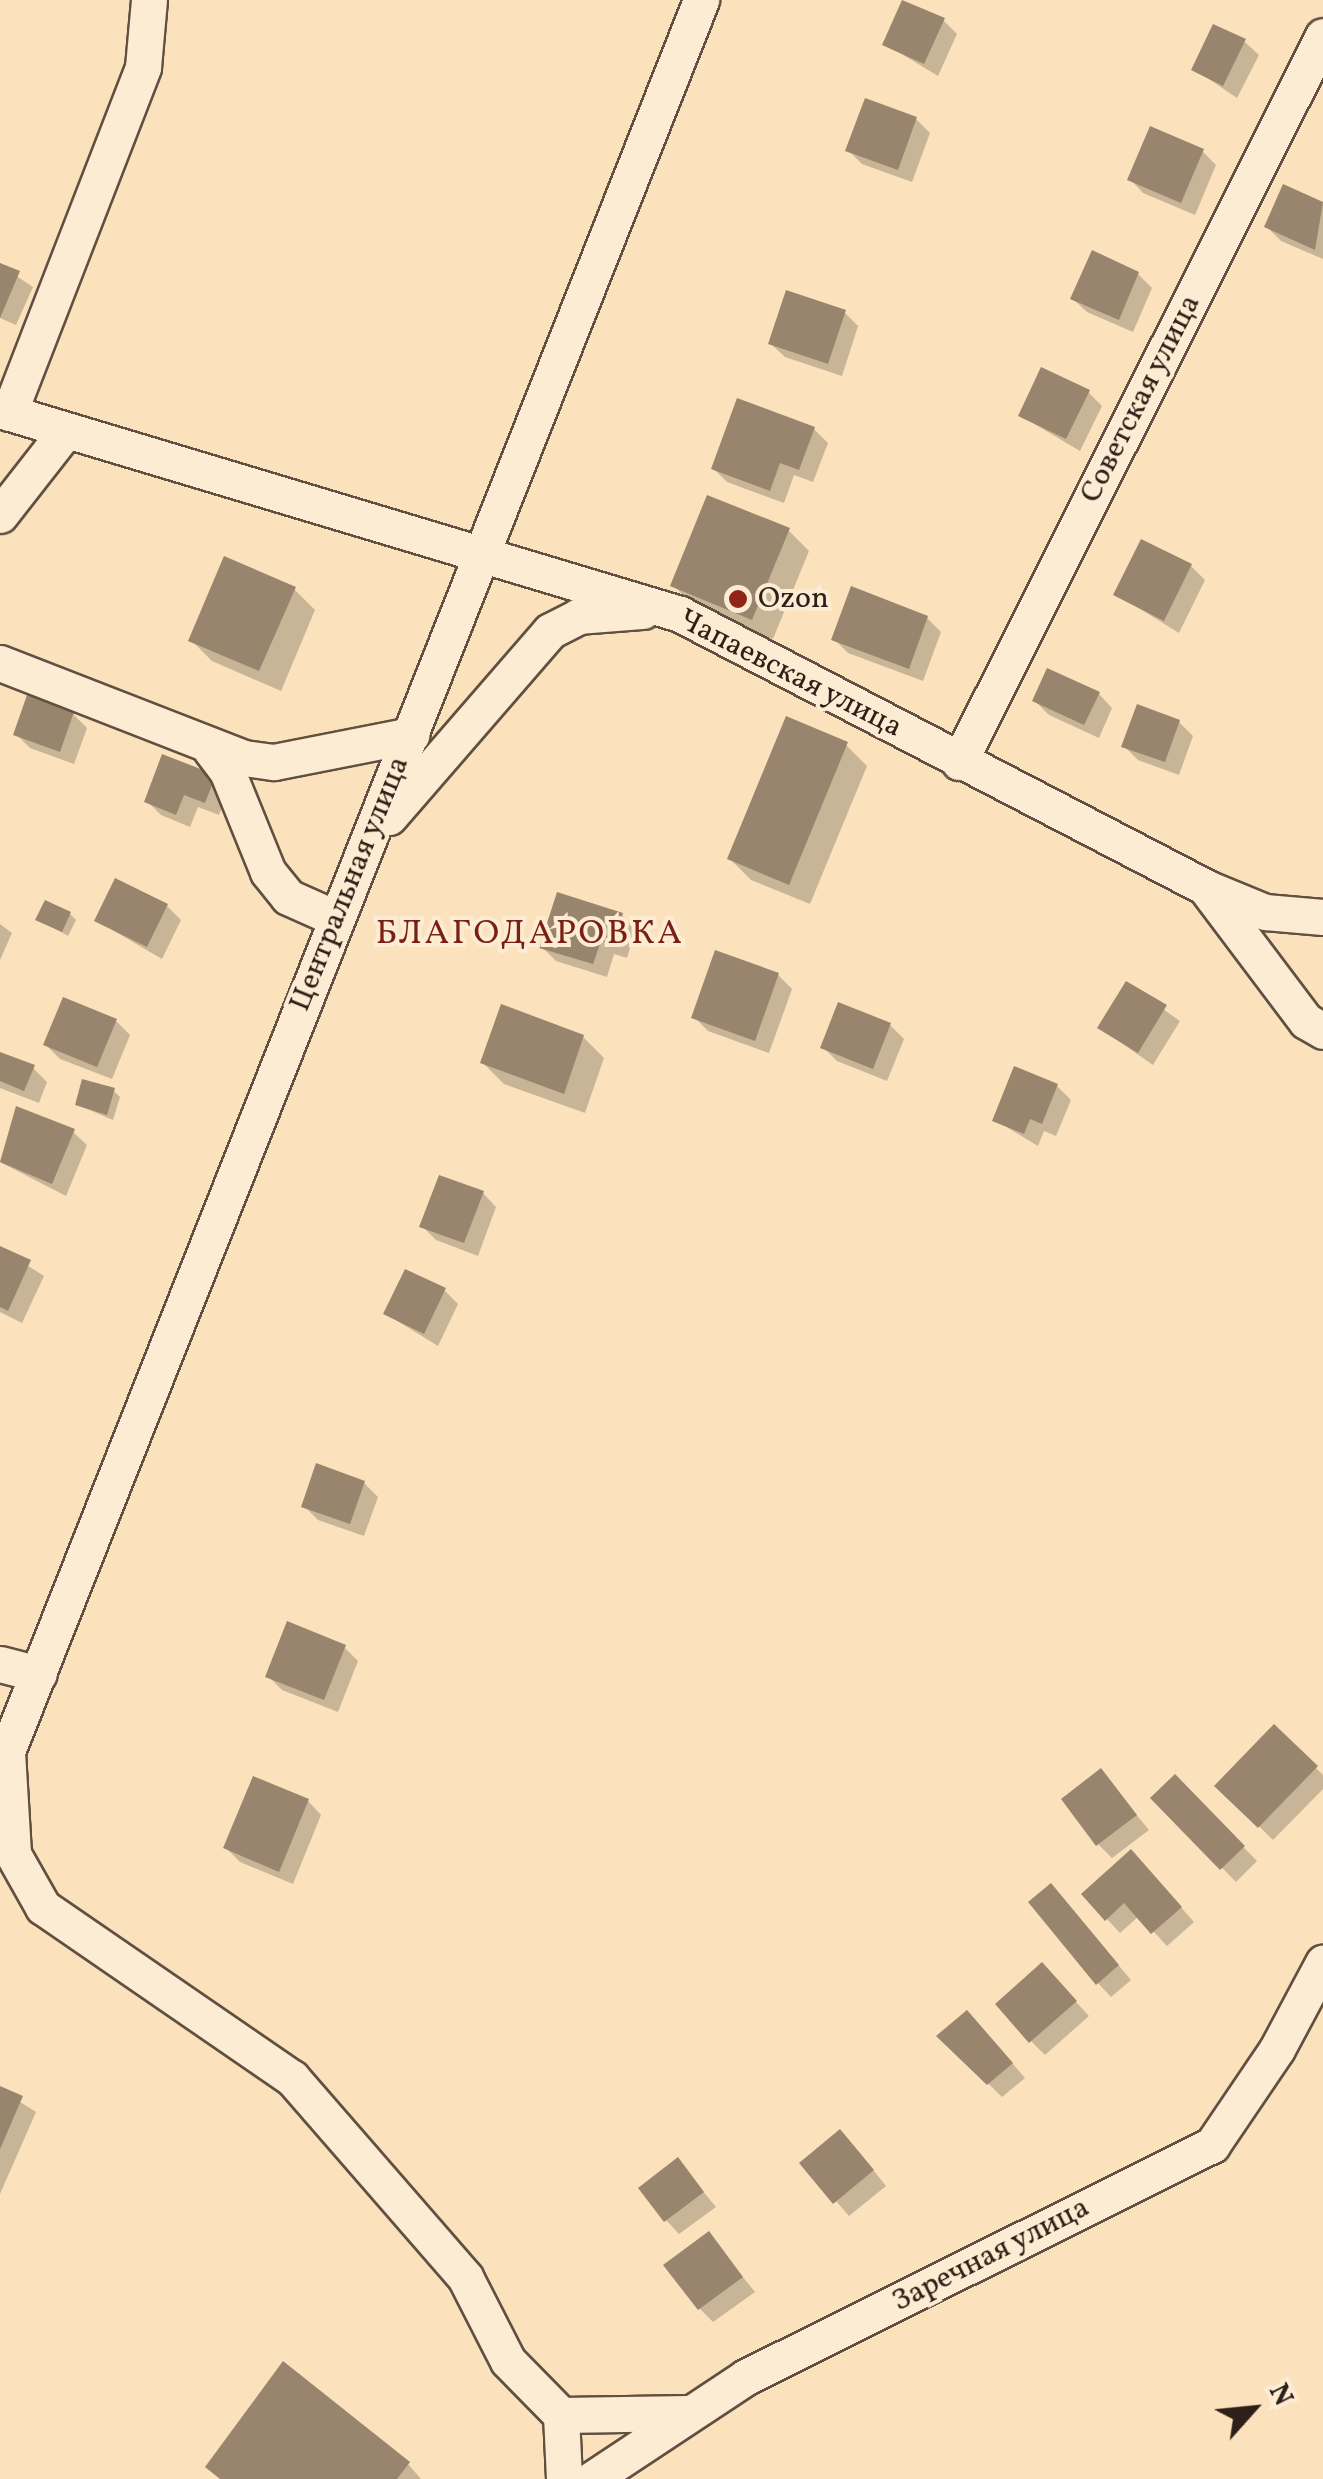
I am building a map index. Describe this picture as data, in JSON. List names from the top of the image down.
{
  "streets": {
    "street": [
      "Советская улица",
      "Чапаевская улица",
      "Центральная улица",
      "Заречная улица"
    ]
  },
  "crossings": [
    ["Советская улица", "Чапаевская улица"],
    ["Чапаевская улица", "Центральная улица"]
  ],
  "districts": ["БЛАГОДАРОВКА"],
  "places": ["Ozon"],
  "north": "top right"
}
